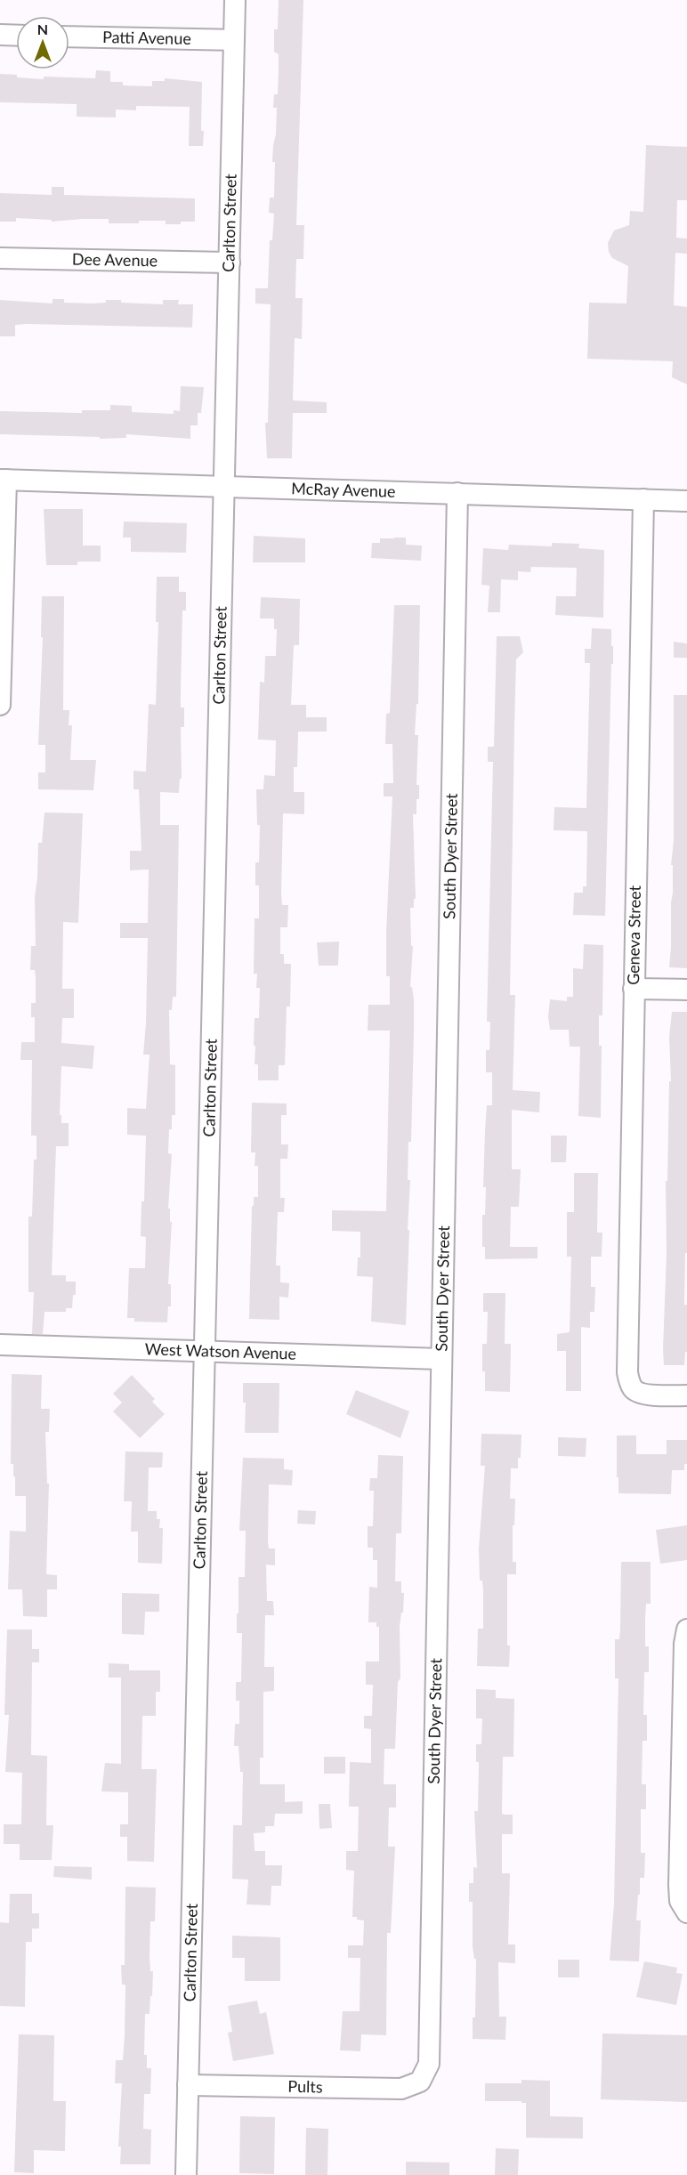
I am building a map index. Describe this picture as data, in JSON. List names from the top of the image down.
{
  "streets": {
    "street": [
      "Patti Avenue",
      "Carlton Street",
      "Dee Avenue",
      "McRay Avenue",
      "South Dyer Street",
      "Geneva Street",
      "West Watson Avenue",
      "Pults"
    ]
  },
  "crossings": [
    ["Patti Avenue", "Carlton Street"],
    ["Carlton Street", "Dee Avenue"],
    ["Carlton Street", "McRay Avenue"],
    ["Carlton Street", "West Watson Avenue"],
    ["Carlton Street", "Pults"],
    ["McRay Avenue", "South Dyer Street"],
    ["McRay Avenue", "Geneva Street"],
    ["South Dyer Street", "West Watson Avenue"],
    ["South Dyer Street", "Pults"]
  ],
  "north": "top"
}
